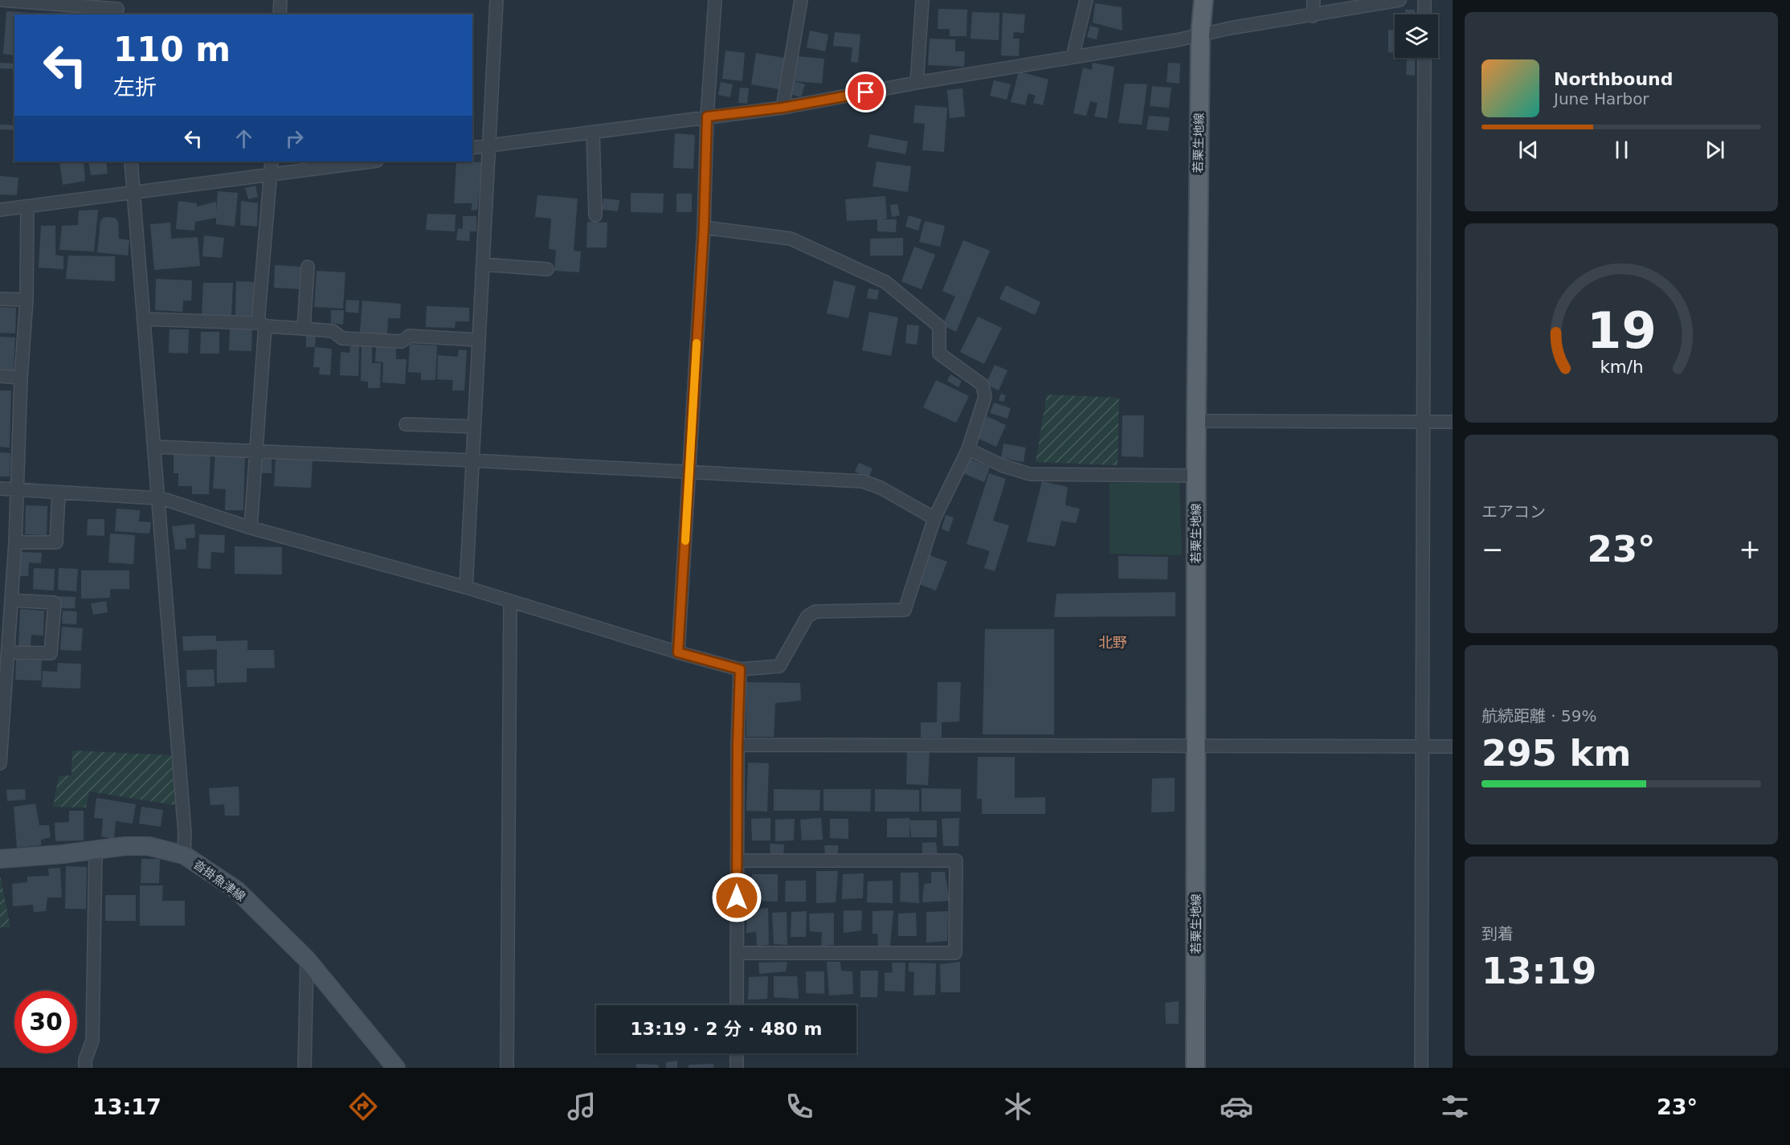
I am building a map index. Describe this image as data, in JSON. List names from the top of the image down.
{
  "streets": {
    "main road": ["若栗生地線", "沓掛魚津線"]
  },
  "districts": ["北野"],
  "page": {
    "turn": ["110 m", "左折"],
    "song": ["Northbound", "June Harbor"],
    "tile": [
      "エアコン",
      ["航続距離 · 59%", "295 km"],
      ["到着", "13:19"]
    ],
    "heat": ["−", "23°", "+"],
    "limit": "30",
    "trip": "13:19 · 2 分 · 480 m",
    "tabs": ["13:17", "23°"],
    "gauge": ["19", "km/h"]
  }
}
